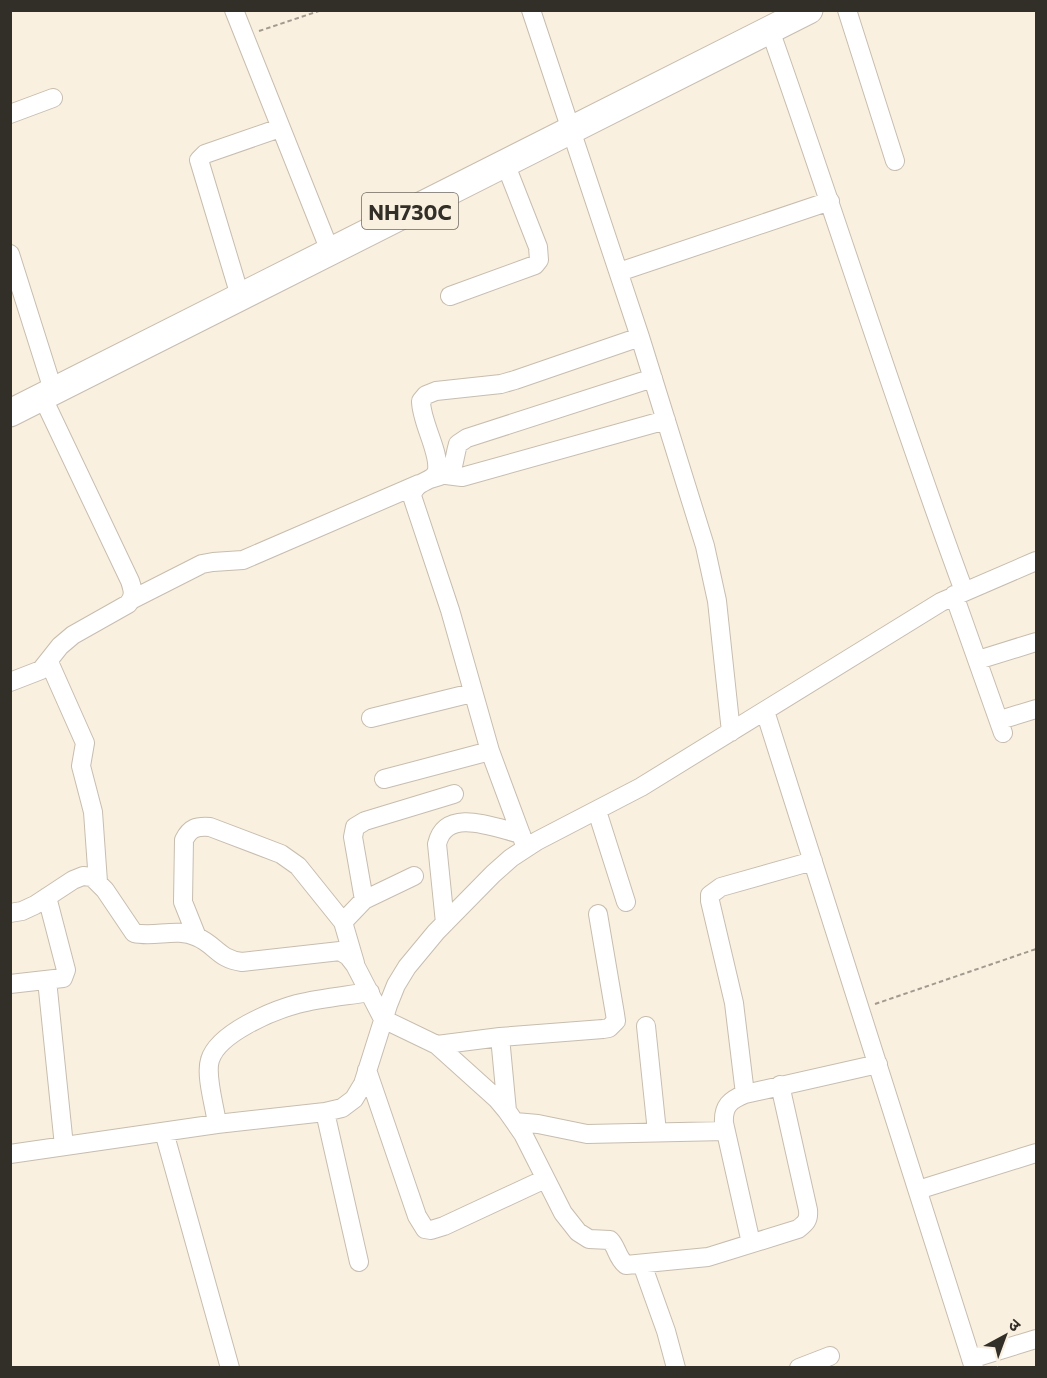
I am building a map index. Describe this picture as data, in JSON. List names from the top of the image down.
{
  "streets": {
    "highway": ["NH730C"]
  },
  "north": "top right"
}
